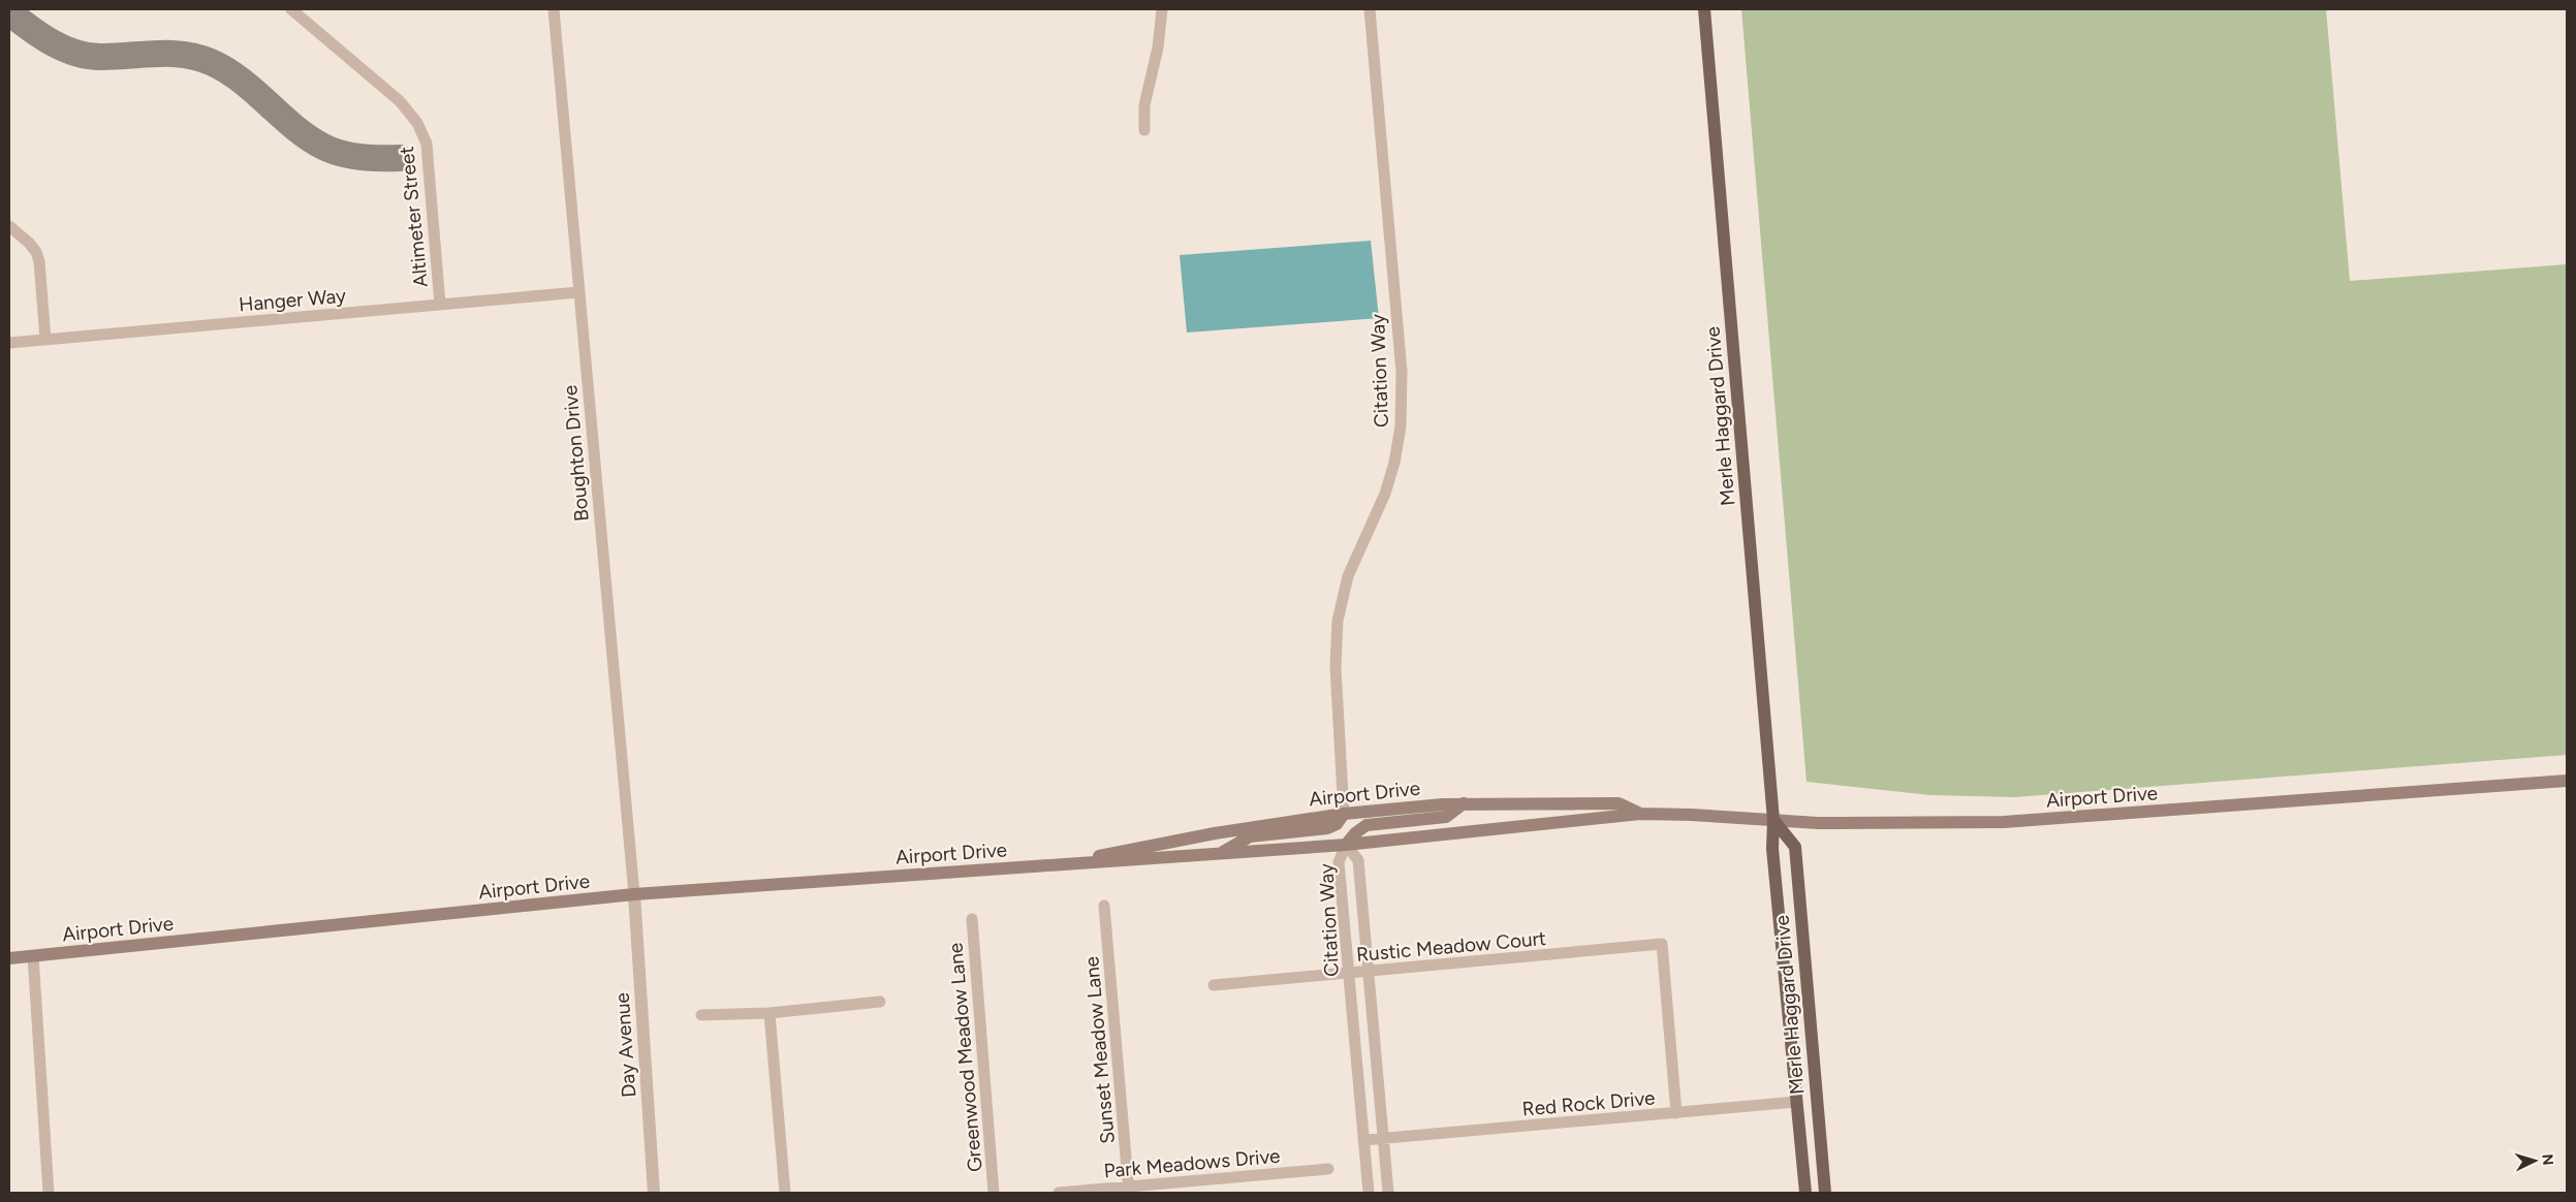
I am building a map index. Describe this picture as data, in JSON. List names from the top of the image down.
{
  "streets": {
    "main road": ["Merle Haggard Drive", "Airport Drive"],
    "street": [
      "Altimeter Street",
      "Hanger Way",
      "Citation Way",
      "Boughton Drive",
      "Rustic Meadow Court",
      "Day Avenue",
      "Sunset Meadow Lane",
      "Greenwood Meadow Lane",
      "Red Rock Drive",
      "Park Meadows Drive"
    ]
  },
  "crossings": [
    ["Altimeter Street", "Hanger Way"],
    ["Hanger Way", "Boughton Drive"],
    ["Citation Way", "Airport Drive"],
    ["Citation Way", "Rustic Meadow Court"],
    ["Citation Way", "Red Rock Drive"],
    ["Merle Haggard Drive", "Airport Drive"],
    ["Merle Haggard Drive", "Red Rock Drive"],
    ["Boughton Drive", "Airport Drive"],
    ["Boughton Drive", "Day Avenue"],
    ["Airport Drive", "Day Avenue"],
    ["Rustic Meadow Court", "Red Rock Drive"],
    ["Sunset Meadow Lane", "Park Meadows Drive"]
  ],
  "north": "right"
}
